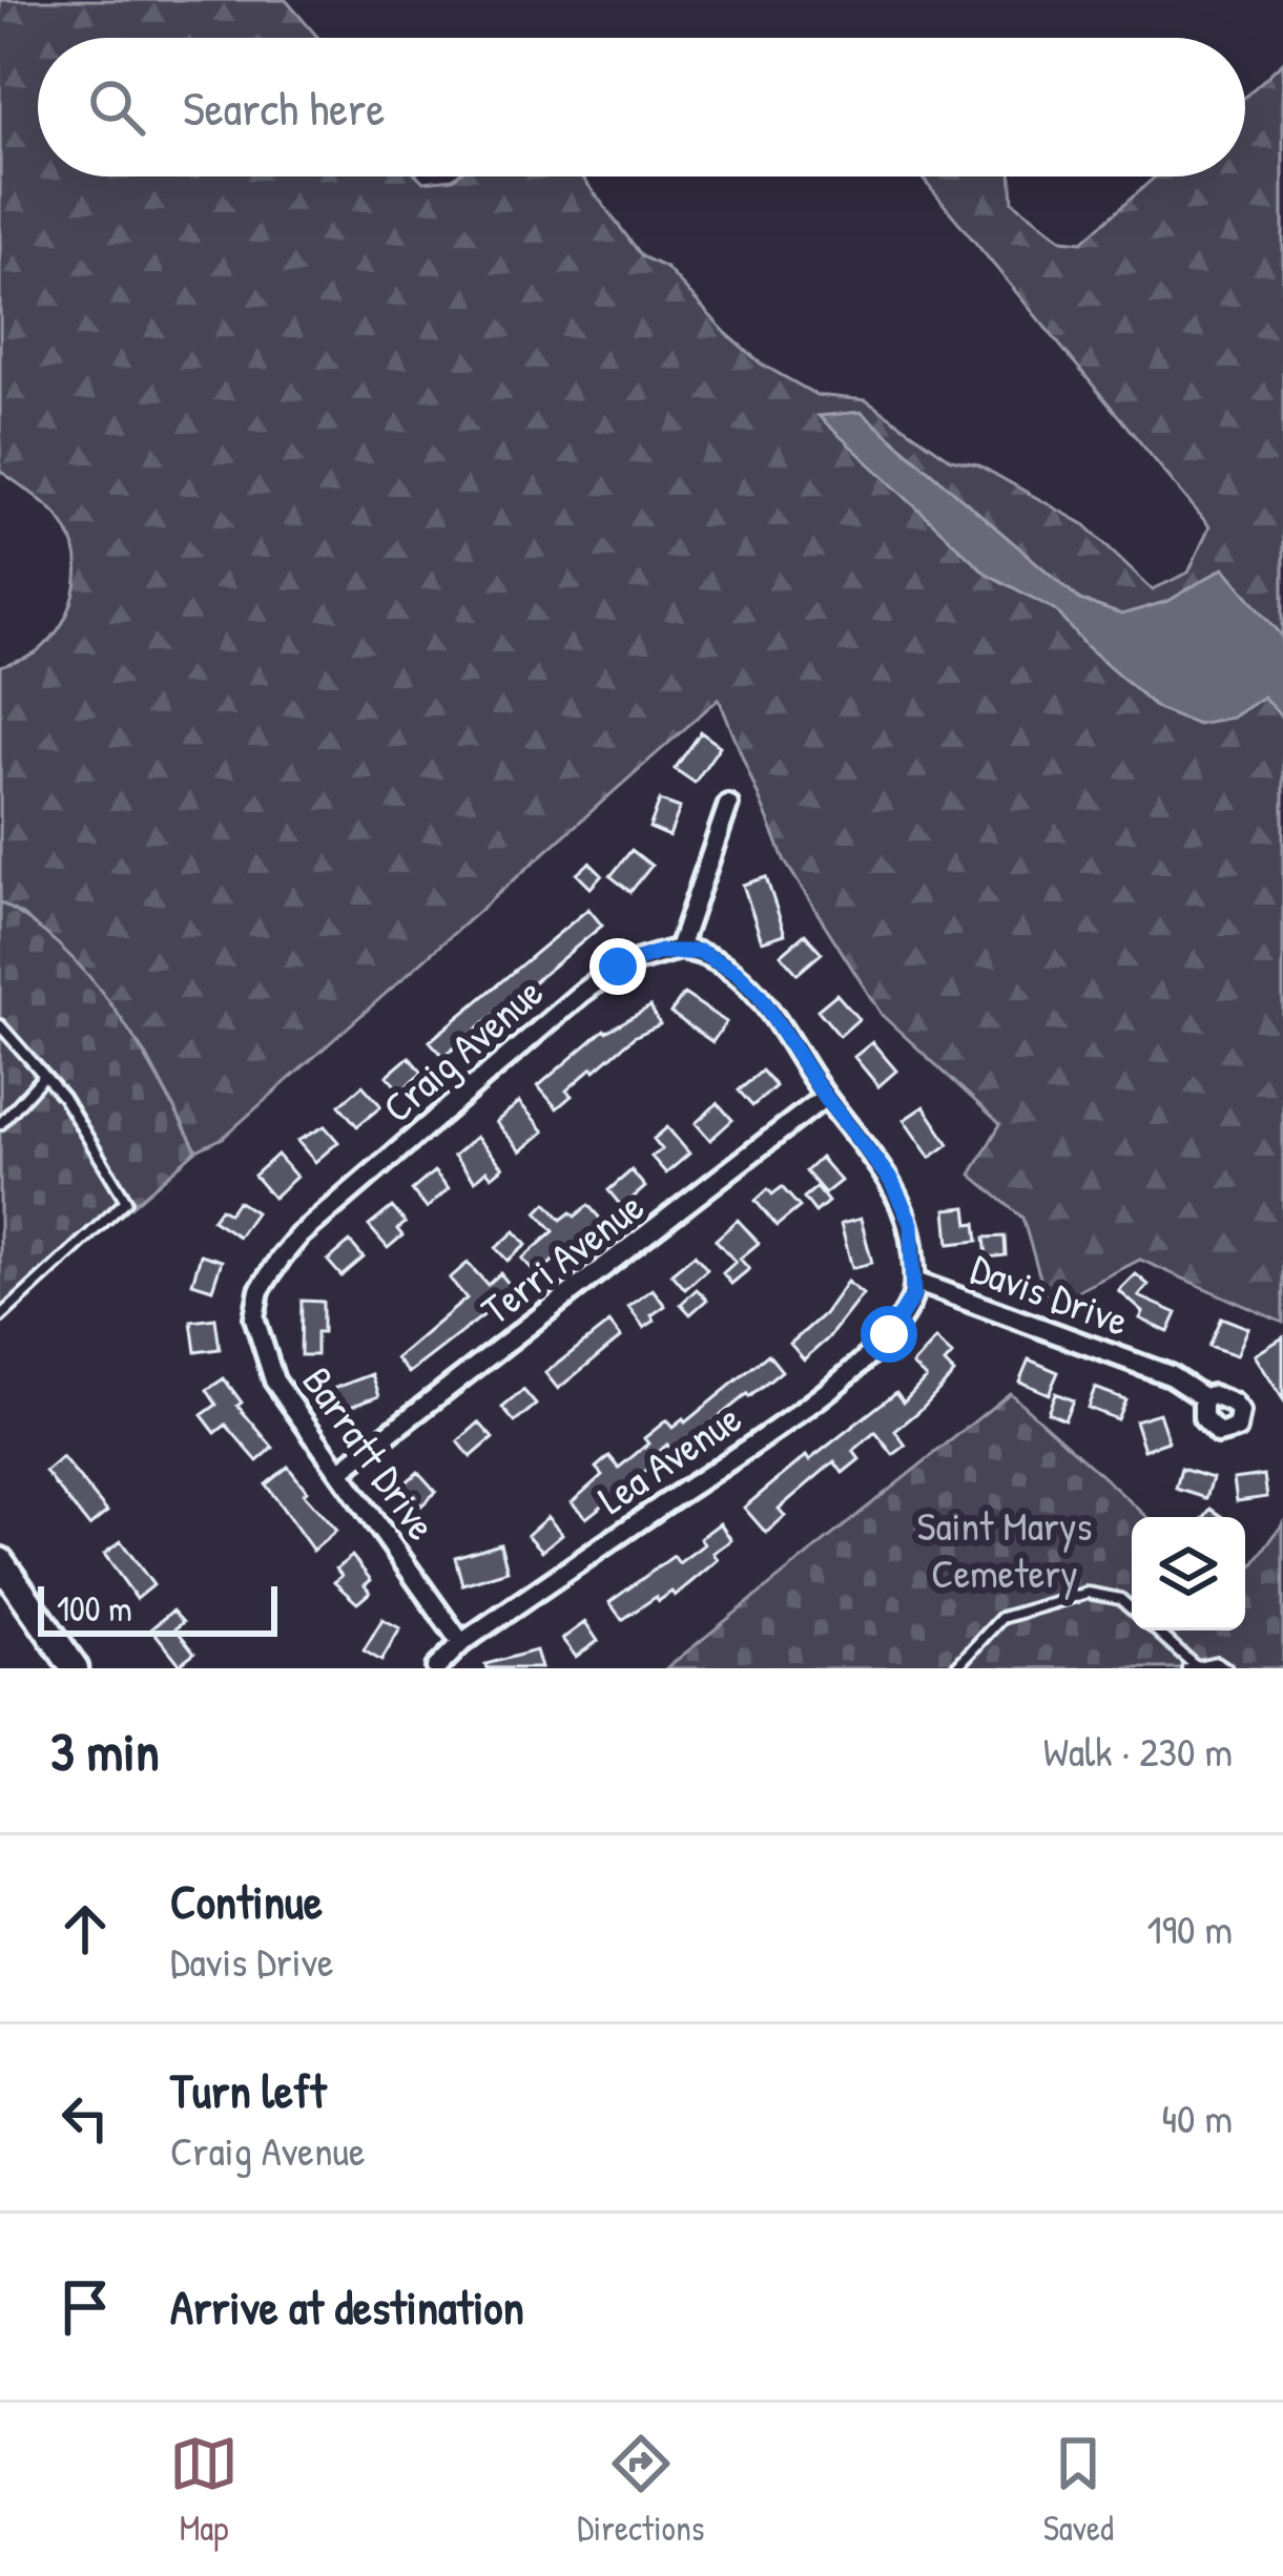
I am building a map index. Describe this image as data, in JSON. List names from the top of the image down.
{
  "streets": {
    "street": [
      "Craig Avenue",
      "Terri Avenue",
      "Davis Drive",
      "Barratt Drive",
      "Lea Avenue"
    ]
  },
  "crossings": [
    ["Craig Avenue", "Davis Drive"],
    ["Craig Avenue", "Barratt Drive"],
    ["Terri Avenue", "Davis Drive"],
    ["Terri Avenue", "Barratt Drive"],
    ["Davis Drive", "Lea Avenue"],
    ["Barratt Drive", "Lea Avenue"]
  ],
  "parks": ["Saint Marys Cemetery"],
  "scale_bar": "100 m",
  "page": {
    "search": "Search here",
    "scale": "100 m",
    "heading": ["3 min", "Walk · 230 m"],
    "list": [
      ["Continue", "Davis Drive", "190 m"],
      ["Turn left", "Craig Avenue", "40 m"],
      "Arrive at destination"
    ],
    "nav": ["Map", "Directions", "Saved"]
  }
}
